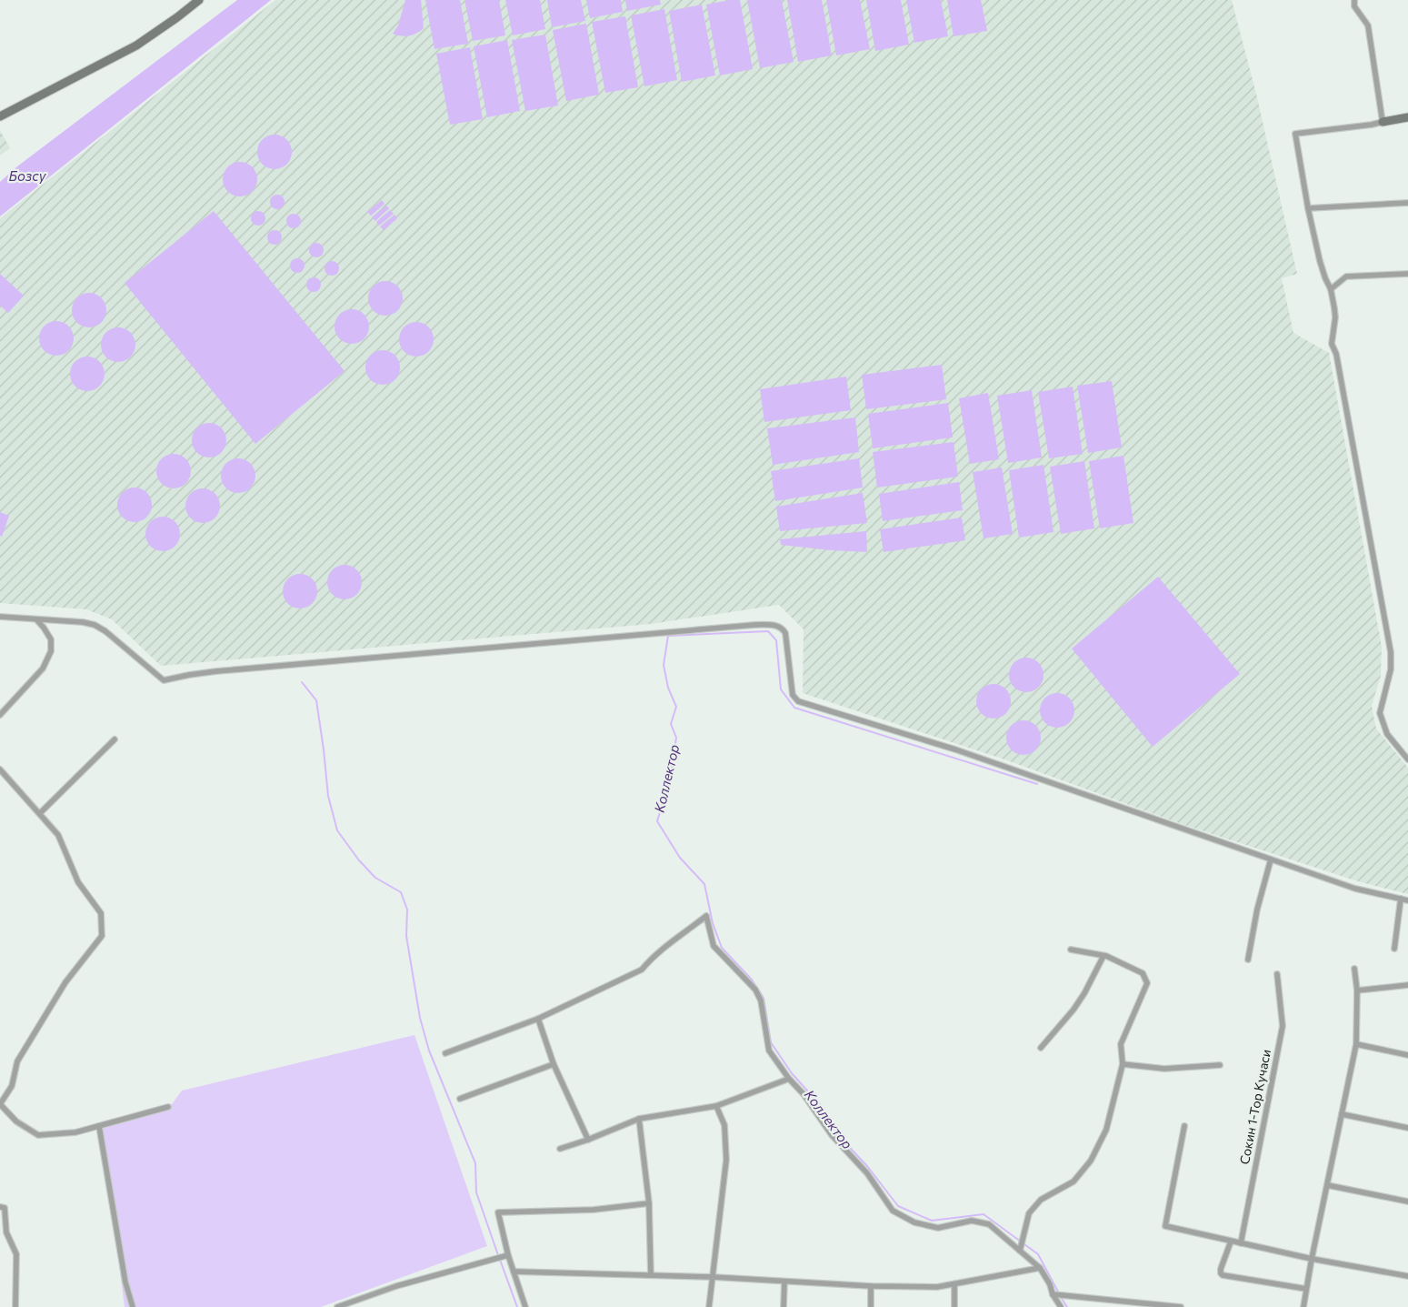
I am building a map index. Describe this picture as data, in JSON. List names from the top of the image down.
{
  "streets": {
    "street": ["Сокин 1-Тор Kучаси"]
  },
  "water": ["Бозсу", "Коллектор"]
}
